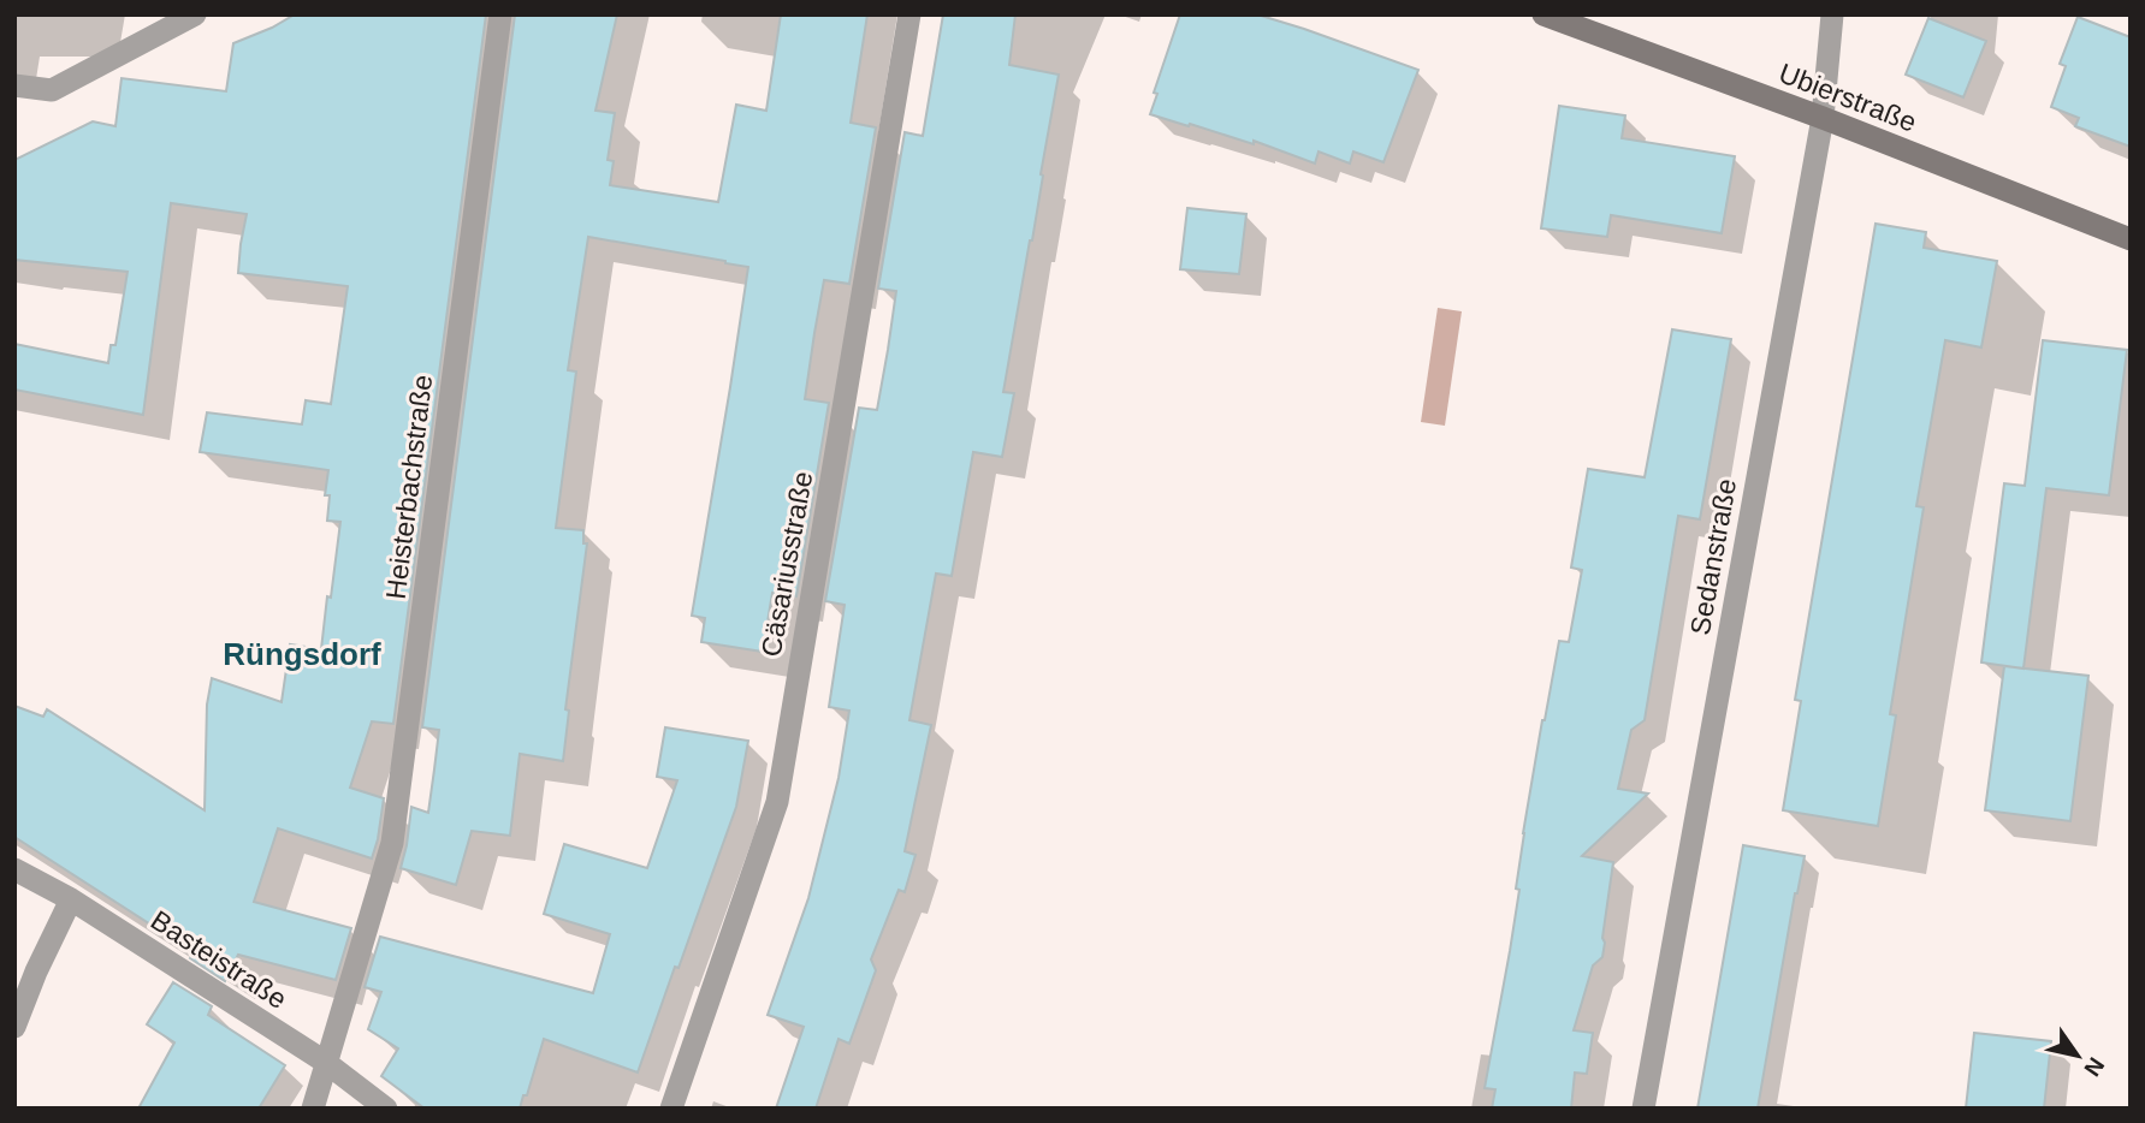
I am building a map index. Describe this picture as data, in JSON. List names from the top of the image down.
{
  "streets": {
    "main road": ["Ubierstraße"],
    "street": [
      "Heisterbachstraße",
      "Sedanstraße",
      "Cäsariusstraße",
      "Basteistraße"
    ]
  },
  "crossings": [
    ["Ubierstraße", "Sedanstraße"],
    ["Heisterbachstraße", "Basteistraße"]
  ],
  "districts": ["Rüngsdorf"],
  "north": "bottom right"
}
